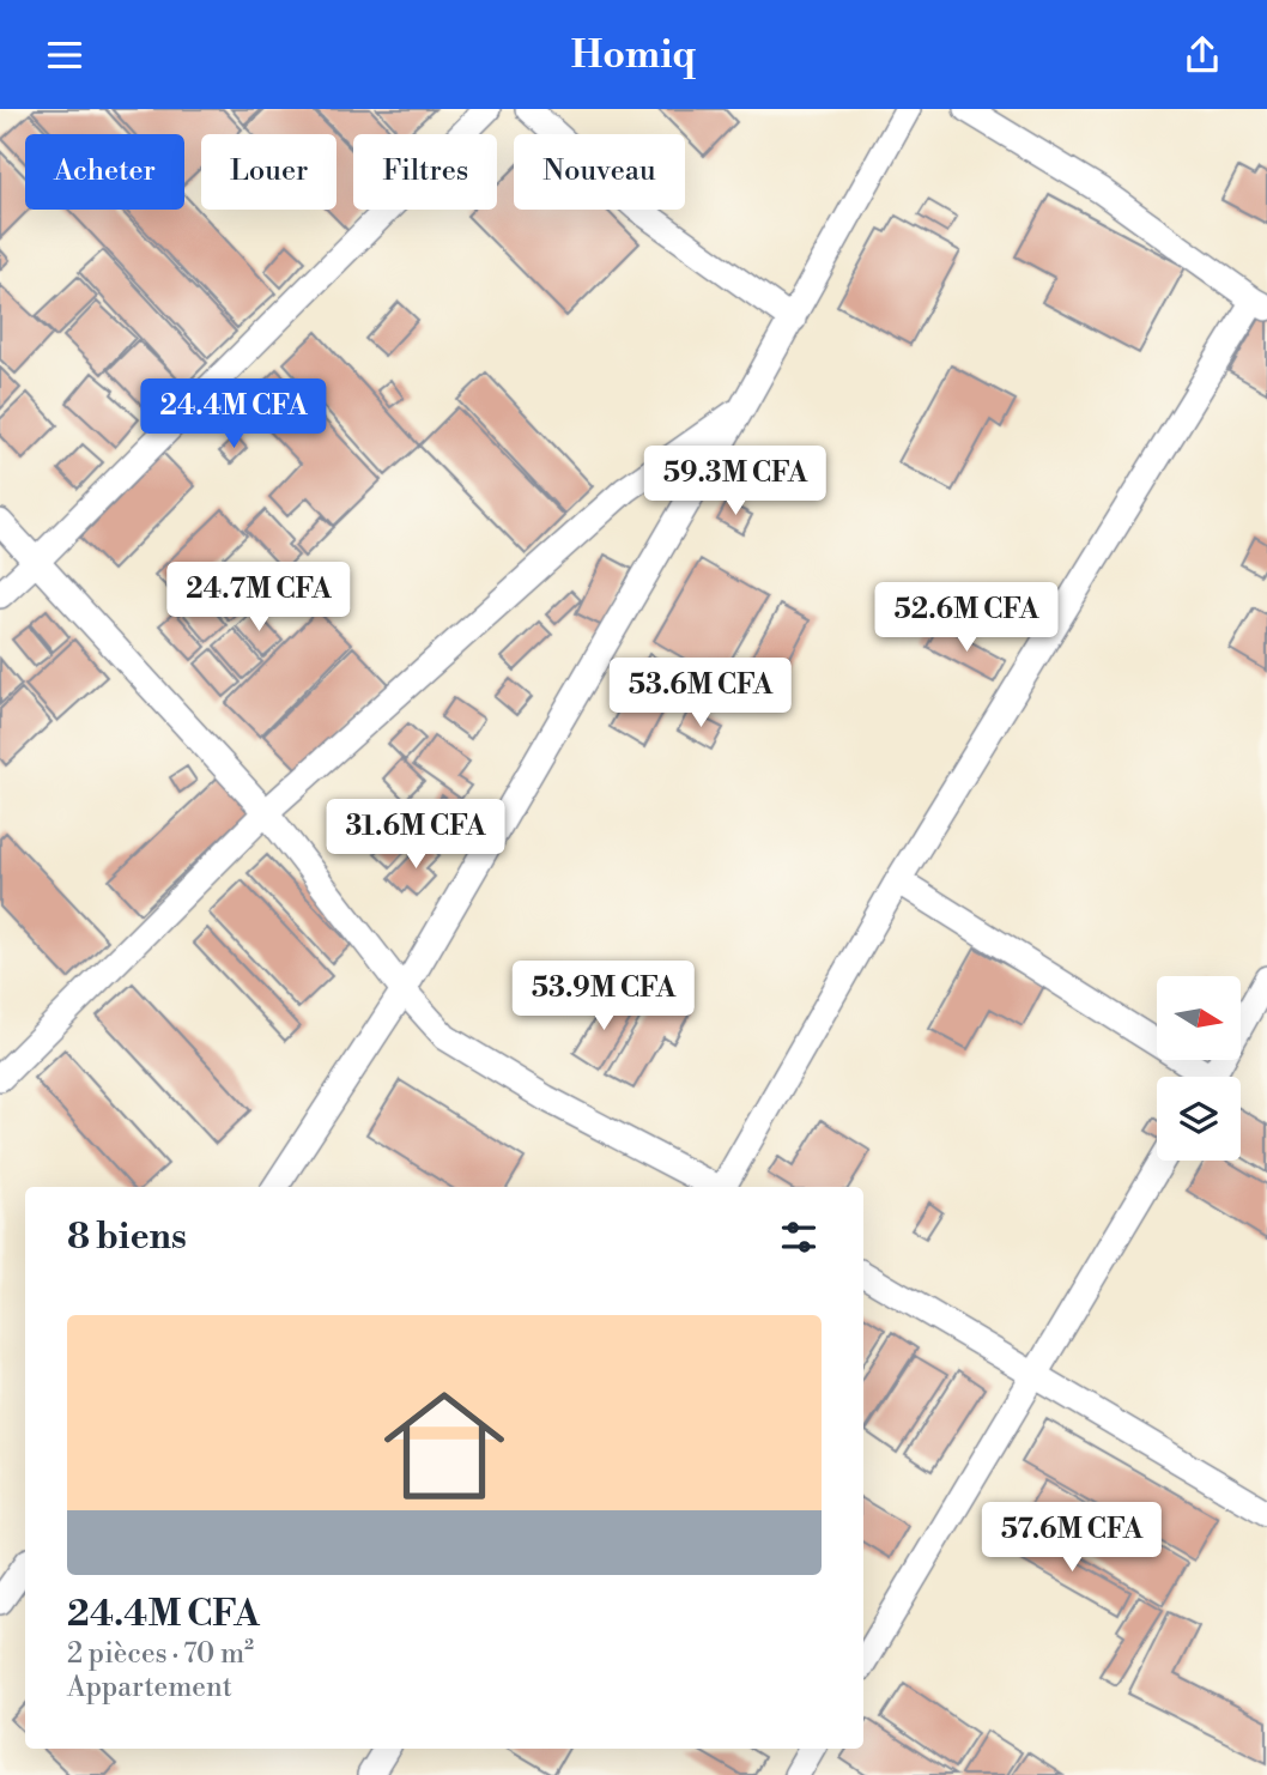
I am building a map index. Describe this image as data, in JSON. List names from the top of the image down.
{
  "north": "right",
  "page": {
    "header": "Homiq",
    "chip": [
      "Acheter",
      "Louer",
      "Filtres",
      "Nouveau"
    ],
    "price": [
      "24.4M CFA",
      "59.3M CFA",
      "24.7M CFA",
      "52.6M CFA",
      "53.6M CFA",
      "31.6M CFA",
      "53.9M CFA",
      "57.6M CFA"
    ],
    "heading": "8 biens",
    "list": [
      {
        "name": "24.4M CFA",
        "note": "2 pièces · 70 m² · Appartement"
      }
    ]
  }
}
